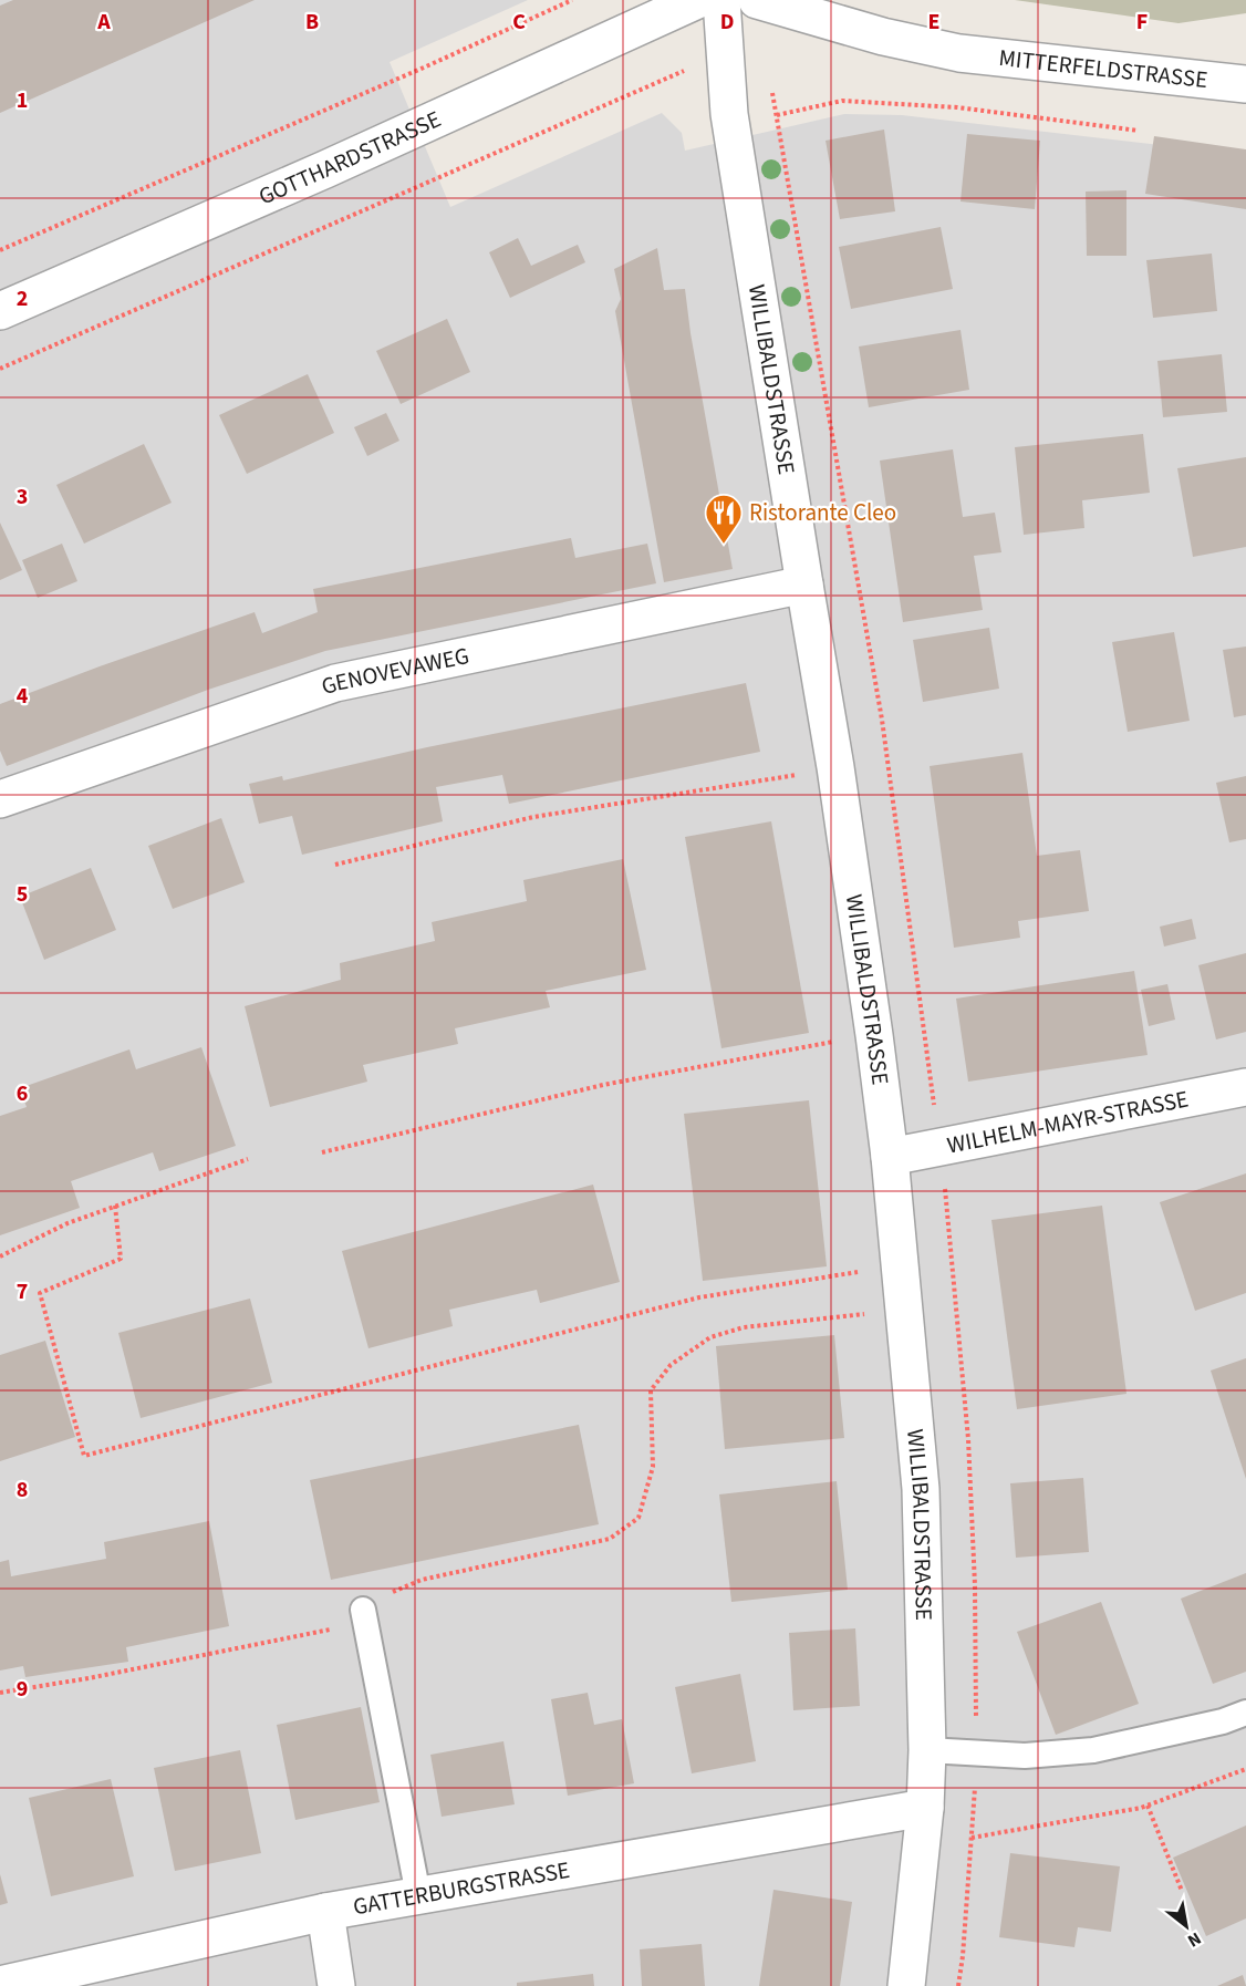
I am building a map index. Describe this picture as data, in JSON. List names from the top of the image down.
{
  "streets": {
    "street": [
      "MITTERFELDSTRASSE",
      "GOTTHARDSTRASSE",
      "WILLIBALDSTRASSE",
      "GENOVEVAWEG",
      "WILHELM-MAYR-STRASSE",
      "GATTERBURGSTRASSE"
    ]
  },
  "crossings": [
    ["WILLIBALDSTRASSE", "GENOVEVAWEG"],
    ["WILLIBALDSTRASSE", "WILHELM-MAYR-STRASSE"],
    ["WILLIBALDSTRASSE", "GATTERBURGSTRASSE"]
  ],
  "places": {
    "restaurant": ["Ristorante Cleo"]
  },
  "north": "bottom right",
  "grid": {
    "columns": [
      "A",
      "B",
      "C",
      "D",
      "E",
      "F"
    ],
    "rows": [
      "1",
      "2",
      "3",
      "4",
      "5",
      "6",
      "7",
      "8",
      "9"
    ]
  }
}
